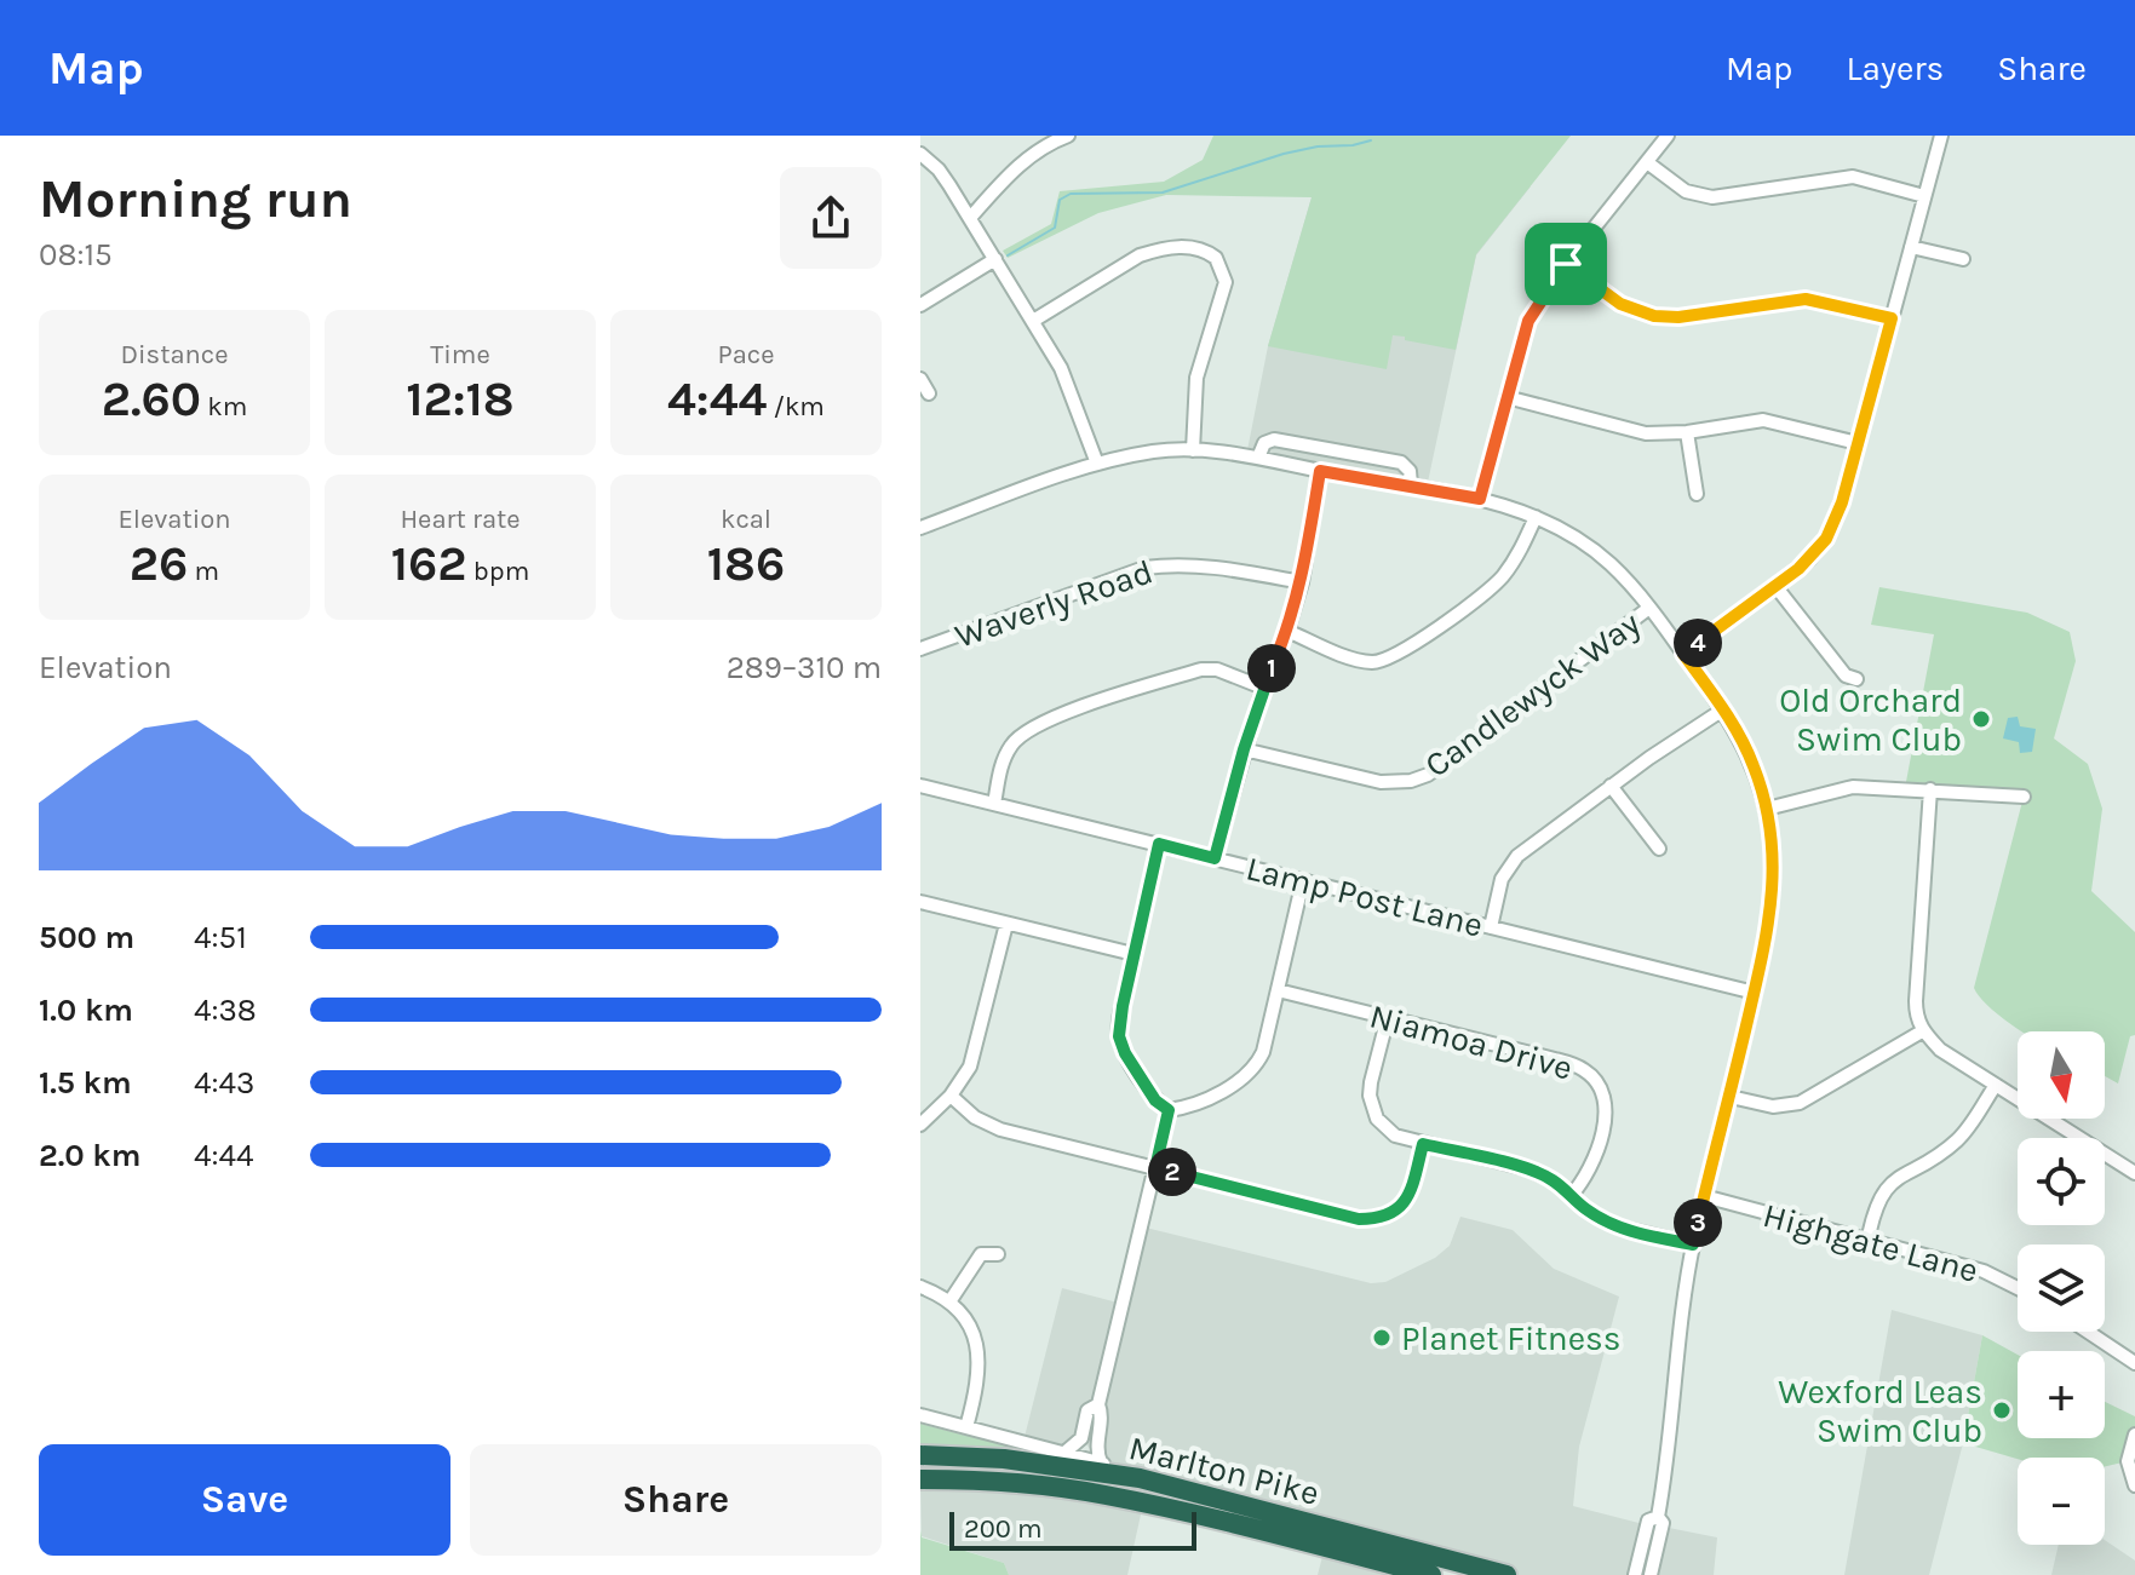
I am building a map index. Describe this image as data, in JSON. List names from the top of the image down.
{
  "streets": {
    "highway": ["Marlton Pike"],
    "street": [
      "Waverly Road",
      "Candlewyck Way",
      "Lamp Post Lane",
      "Niamoa Drive",
      "Highgate Lane"
    ]
  },
  "places": ["Old Orchard Swim Club", "Planet Fitness", "Wexford Leas Swim Club"],
  "scale_bar": "200 m",
  "north": "bottom",
  "page": {
    "header": "Map",
    "nav": ["Map", "Layers", "Share"],
    "heading": ["Morning run", "08:15"],
    "stats": [
      ["Distance", "2.60 km"],
      ["Time", "12:18"],
      ["Pace", "4:44 /km"],
      ["Elevation", "26 m"],
      ["Heart rate", "162 bpm"],
      ["kcal", "186"]
    ],
    "pins": [
      "4",
      "1",
      "2",
      "3"
    ],
    "chart": ["Elevation", "289–310 m"],
    "list": [
      {
        "name": "500 m",
        "note": "4:51"
      },
      {
        "name": "1.0 km",
        "note": "4:38"
      },
      {
        "name": "1.5 km",
        "note": "4:43"
      },
      {
        "name": "2.0 km",
        "note": "4:44"
      }
    ],
    "map_buttons": ["+", "−"],
    "buttons": ["Save", "Share"],
    "scale": "200 m"
  }
}
